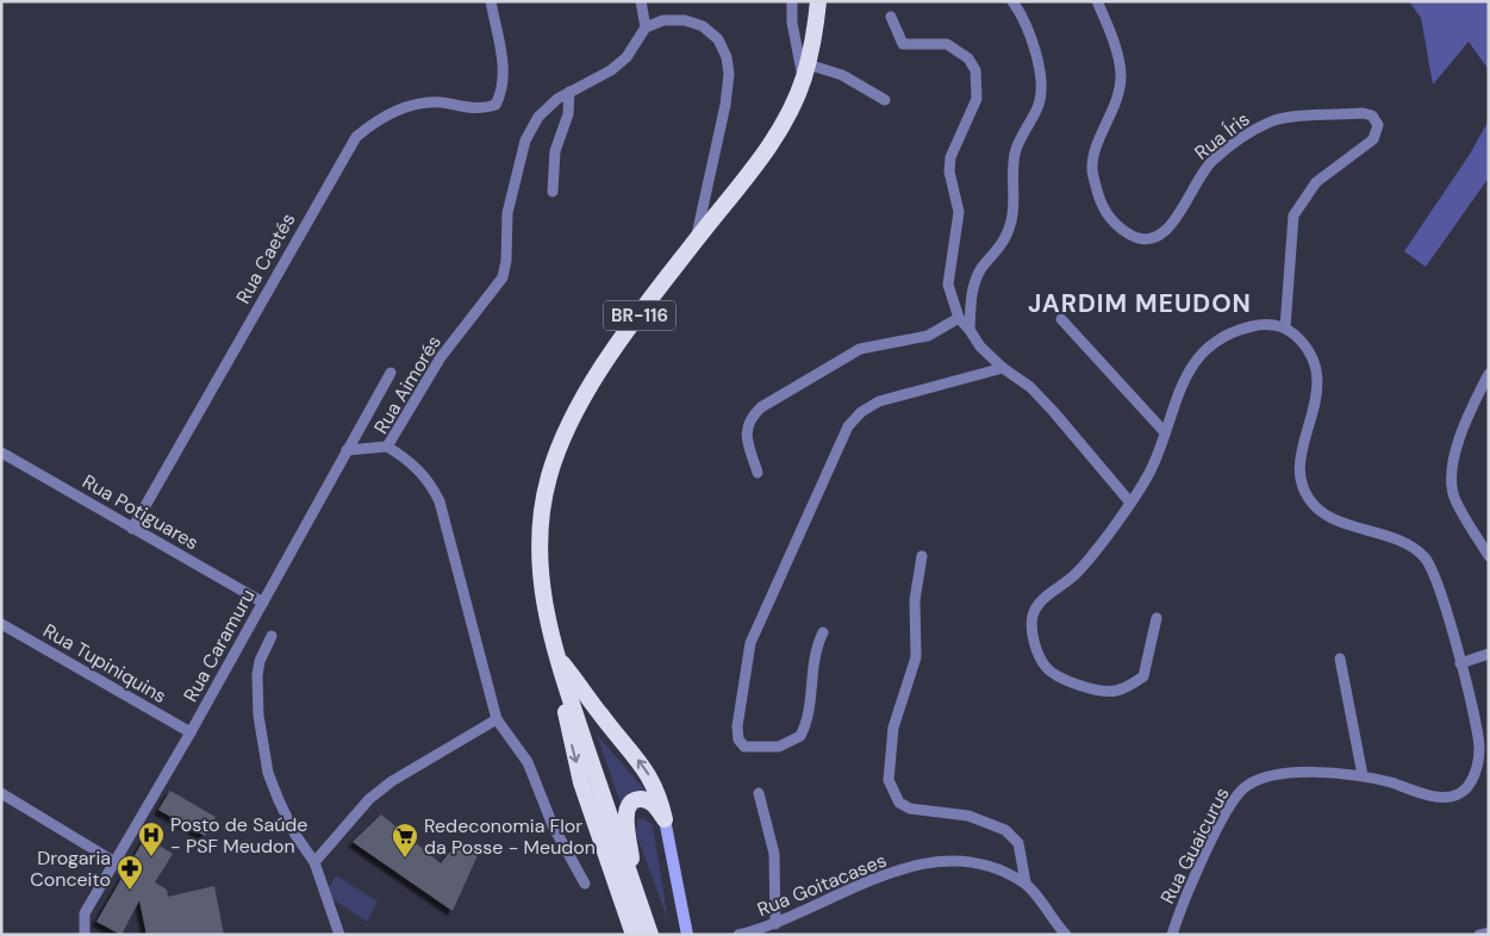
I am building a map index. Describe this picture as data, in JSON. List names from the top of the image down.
{
  "streets": {
    "highway": ["BR-116"],
    "street": [
      "Rua Íris",
      "Rua Caetés",
      "Rua Aimorés",
      "Rua Potiguares",
      "Rua Caramuru",
      "Rua Tupiniquins",
      "Rua Guaicurus",
      "Rua Goitacases"
    ]
  },
  "crossings": [
    ["Rua Íris", "Rua Guaicurus"],
    ["Rua Caetés", "Rua Potiguares"],
    ["Rua Potiguares", "Rua Caramuru"],
    ["Rua Caramuru", "Rua Tupiniquins"]
  ],
  "districts": ["JARDIM MEUDON"],
  "places": {
    "hospital": ["Posto de Saúde - PSF Meudon"],
    "supermarket": ["Redeconomia Flor da Posse - Meudon"],
    "pharmacy": ["Drogaria Conceito"]
  }
}
